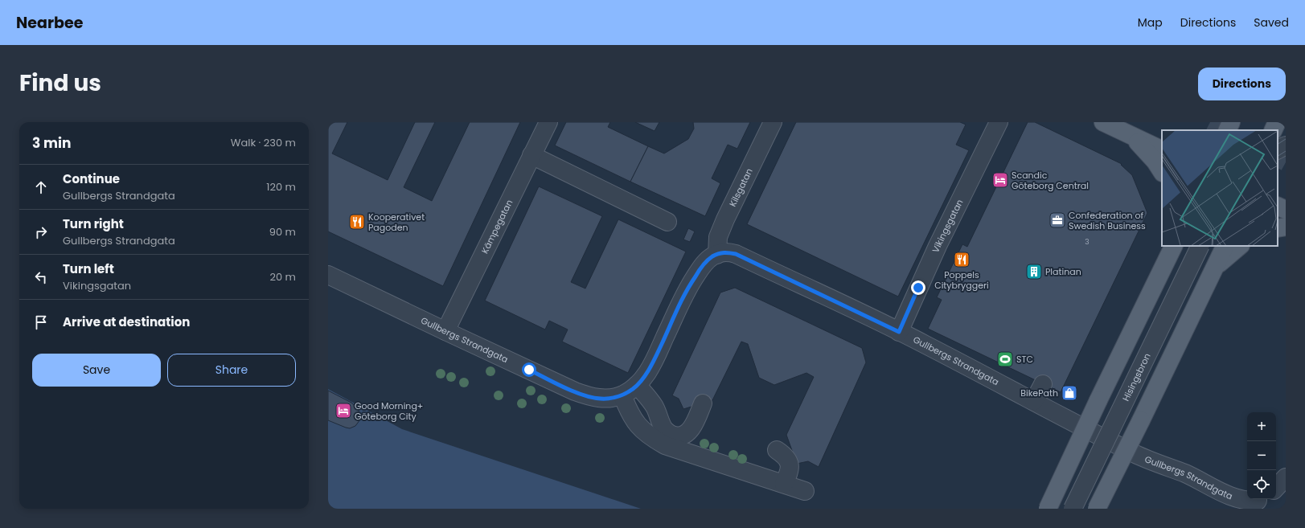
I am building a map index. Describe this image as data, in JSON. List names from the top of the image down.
{
  "streets": {
    "street": [
      "Kilsgatan",
      "Vikingsgatan",
      "Kämpegatan",
      "Gullbergs Strandgata",
      "Hisingsbron"
    ]
  },
  "crossings": [
    ["Kilsgatan", "Gullbergs Strandgata"],
    ["Vikingsgatan", "Gullbergs Strandgata"],
    ["Kämpegatan", "Gullbergs Strandgata"]
  ],
  "places": {
    "hotel": ["Scandic Göteborg Central", "Good Morning+ Göteborg City"],
    "office": ["Confederation of Swedish Business"],
    "restaurant": ["Kooperativet Pagoden", "Poppels Citybryggeri"],
    "building": ["Platinan"],
    "sports": ["STC"],
    "shop": ["BikePath"]
  },
  "house_numbers": ["3"],
  "page": {
    "header": "Nearbee",
    "nav": ["Map", "Directions", "Saved"],
    "title": "Find us",
    "buttons": [
      "Directions",
      ["Save", "Share"]
    ],
    "heading": ["3 min", "Walk · 230 m"],
    "list": [
      ["Continue", "Gullbergs Strandgata", "120 m"],
      ["Turn right", "Gullbergs Strandgata", "90 m"],
      ["Turn left", "Vikingsgatan", "20 m"],
      "Arrive at destination"
    ],
    "map_buttons": ["+", "−"]
  }
}
